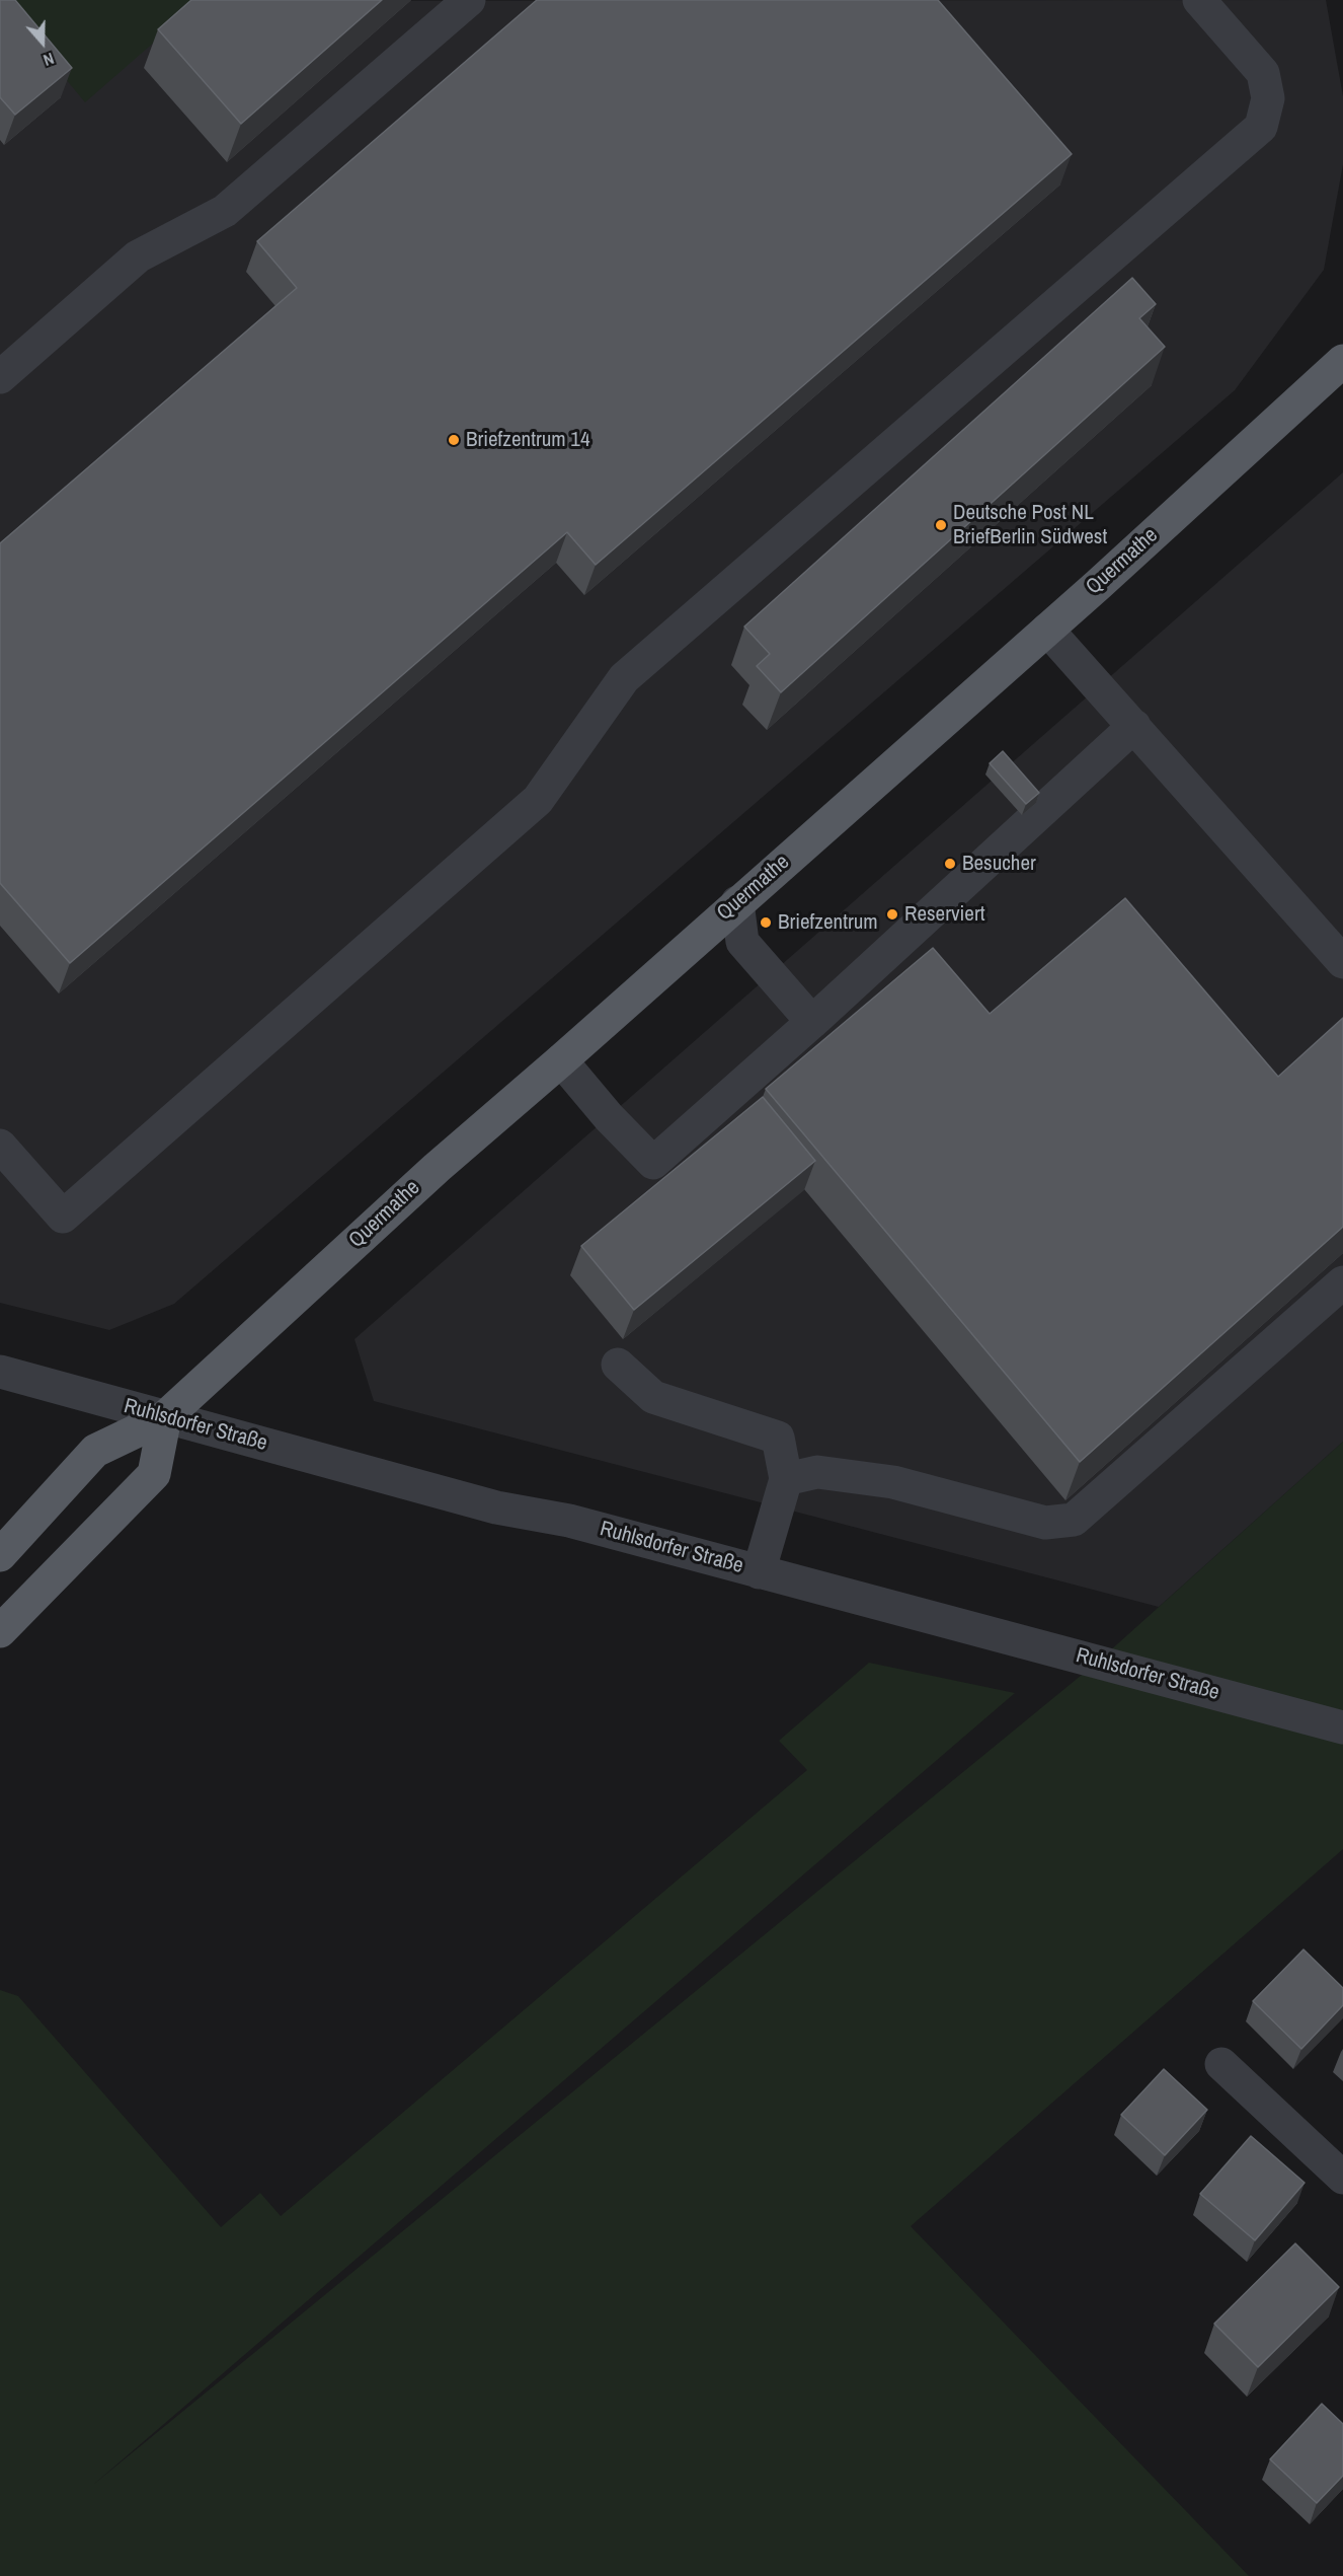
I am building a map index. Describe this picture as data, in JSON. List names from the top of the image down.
{
  "streets": {
    "main road": ["Quermathe"],
    "street": ["Ruhlsdorfer Straße"]
  },
  "crossings": [
    ["Quermathe", "Ruhlsdorfer Straße"]
  ],
  "places": [
    "Briefzentrum 14",
    "Deutsche Post NL BriefBerlin Südwest",
    "Besucher",
    "Reserviert",
    "Briefzentrum"
  ],
  "north": "bottom"
}
